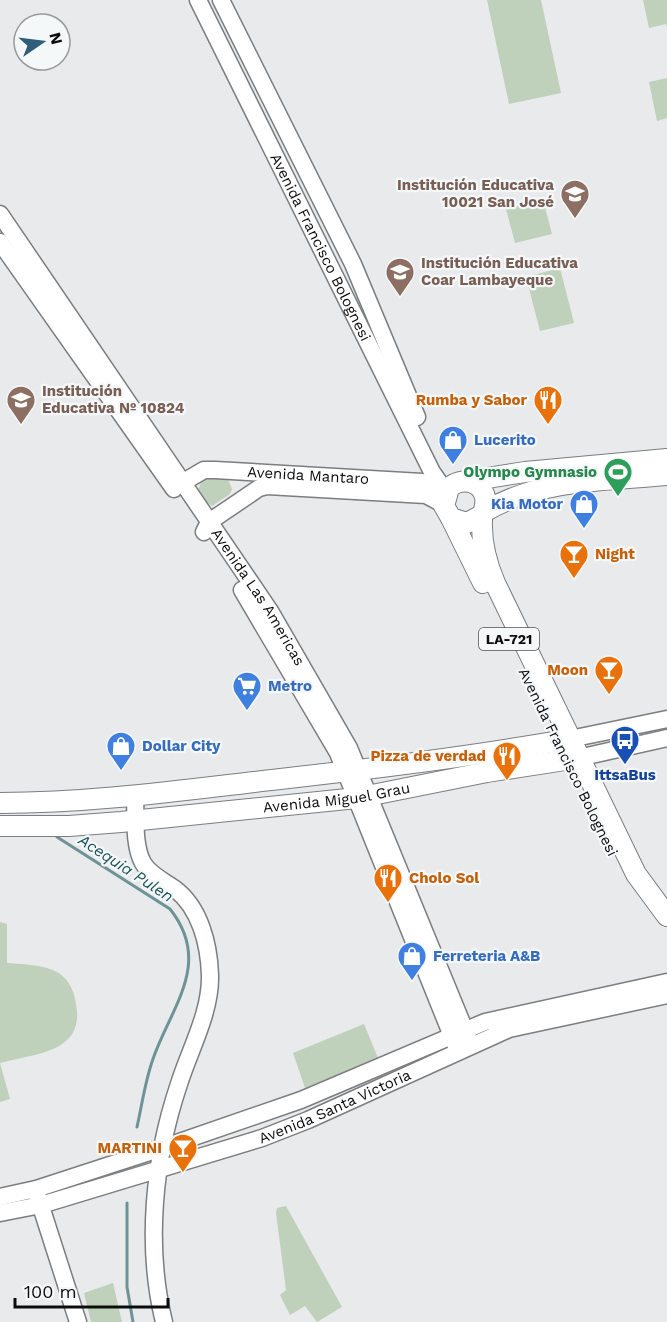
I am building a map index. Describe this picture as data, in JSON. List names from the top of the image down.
{
  "streets": {
    "main road": [
      "Avenida Francisco Bolognesi",
      "Avenida Mantaro",
      "Avenida Las Americas",
      "LA-721",
      "Avenida Miguel Grau",
      "Avenida Santa Victoria"
    ]
  },
  "crossings": [
    ["Avenida Francisco Bolognesi", "Avenida Mantaro"],
    ["Avenida Francisco Bolognesi", "LA-721"],
    ["Avenida Francisco Bolognesi", "Avenida Miguel Grau"],
    ["Avenida Mantaro", "Avenida Las Americas"],
    ["Avenida Mantaro", "LA-721"],
    ["Avenida Las Americas", "Avenida Miguel Grau"],
    ["Avenida Las Americas", "Avenida Santa Victoria"]
  ],
  "water": ["Acequia Pulen"],
  "places": {
    "school or university": ["Institución Educativa 10021 San José", "Institución Educativa Coar Lambayeque", "Institución Educativa Nº 10824"],
    "restaurant": ["Rumba y Sabor", "Pizza de verdad", "Cholo Sol"],
    "shop": [
      "Lucerito",
      "Kia Motor",
      "Dollar City",
      "Ferreteria A&B"
    ],
    "sports": ["Olympo Gymnasio"],
    "bar": ["Night", "Moon", "MARTINI"],
    "supermarket": ["Metro"],
    "bus stop": ["IttsaBus"]
  },
  "scale_bar": "100 m",
  "north": "right"
}
